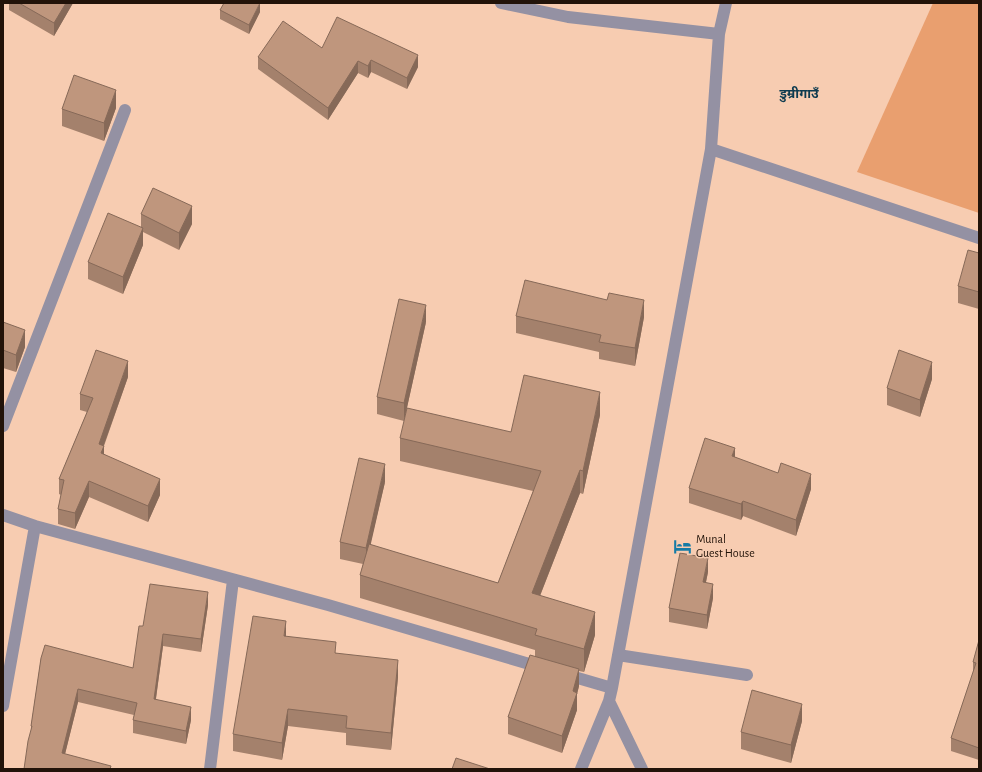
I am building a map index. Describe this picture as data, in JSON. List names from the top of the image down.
{
  "districts": ["डुम्रीगाउँ"],
  "places": {
    "hotel": ["Munal Guest House"]
  }
}
